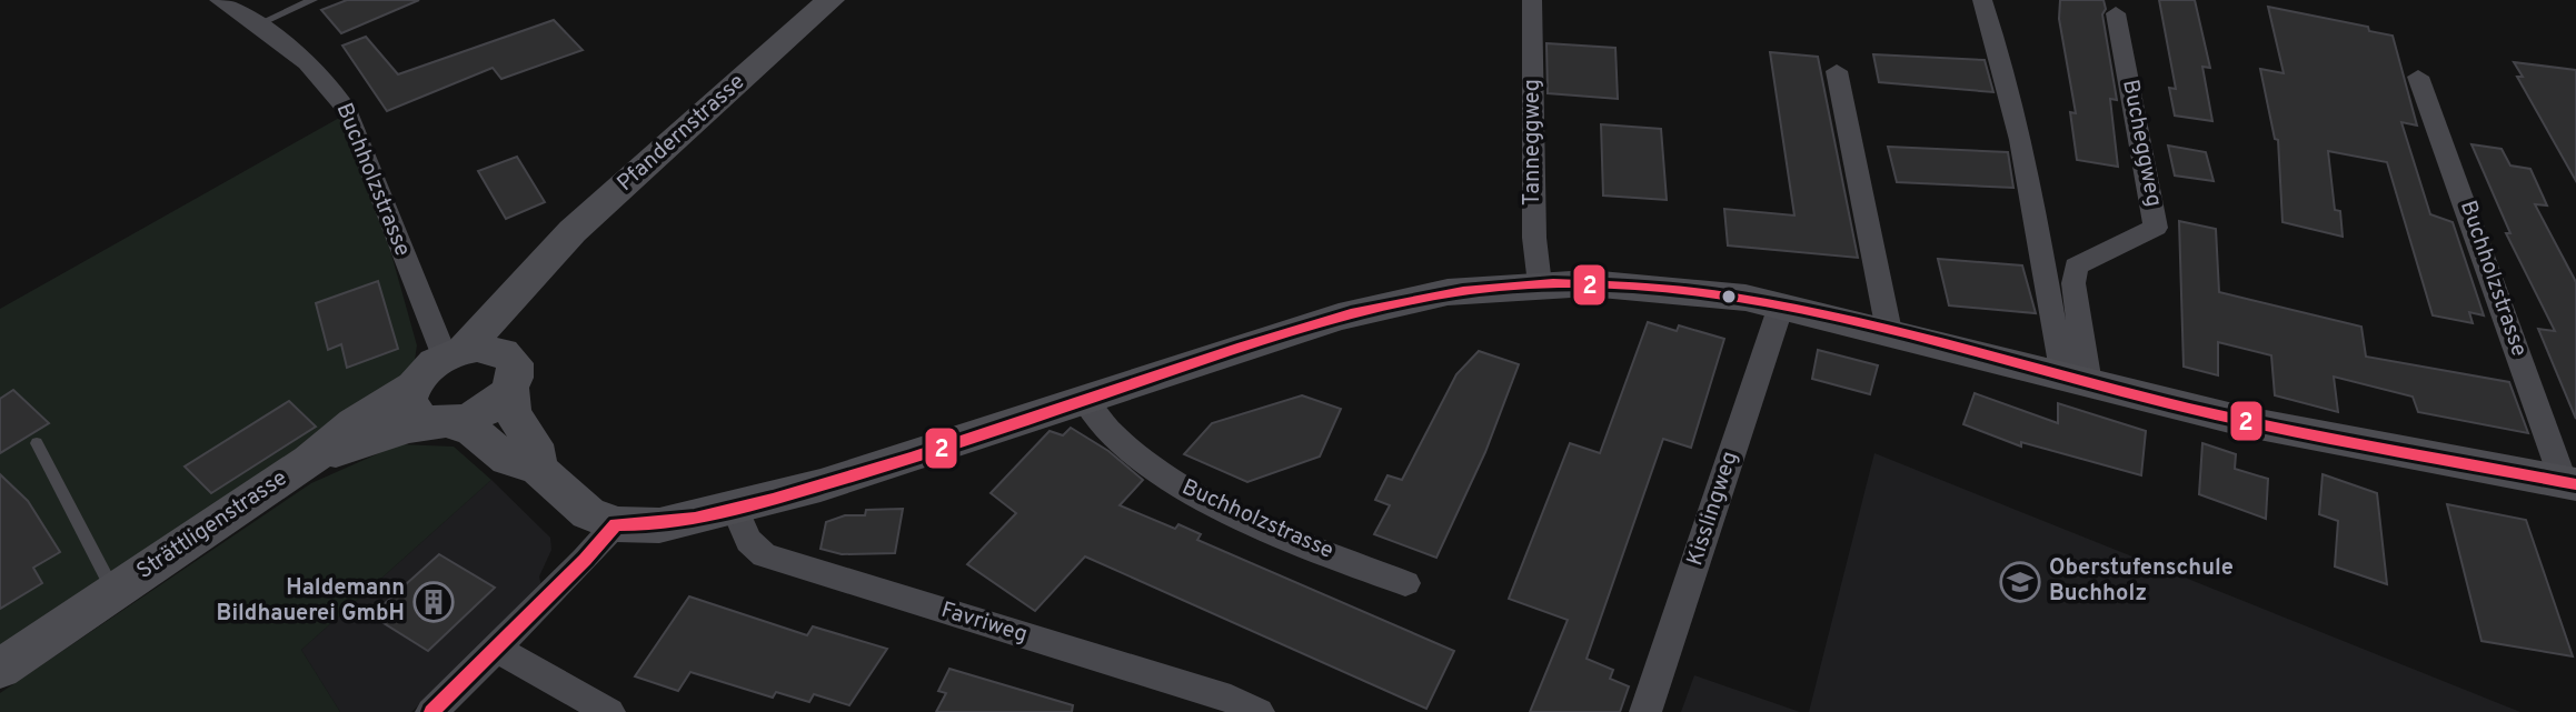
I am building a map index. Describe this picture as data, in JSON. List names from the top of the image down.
{
  "streets": {
    "street": [
      "Pfandernstrasse",
      "Tanneggweg",
      "Bucheggweg",
      "Buchholzstrasse",
      "Kisslingweg",
      "Strättligenstrasse",
      "Favriweg"
    ]
  },
  "crossings": [
    ["Pfandernstrasse", "Buchholzstrasse"],
    ["Pfandernstrasse", "Strättligenstrasse"],
    ["Tanneggweg", "Buchholzstrasse"],
    ["Bucheggweg", "Buchholzstrasse"],
    ["Buchholzstrasse", "Kisslingweg"],
    ["Buchholzstrasse", "Strättligenstrasse"],
    ["Buchholzstrasse", "Favriweg"]
  ],
  "places": {
    "school or university": ["Oberstufenschule Buchholz"],
    "building": ["Haldemann Bildhauerei GmbH"]
  },
  "lines": ["transit line 2"]
}
